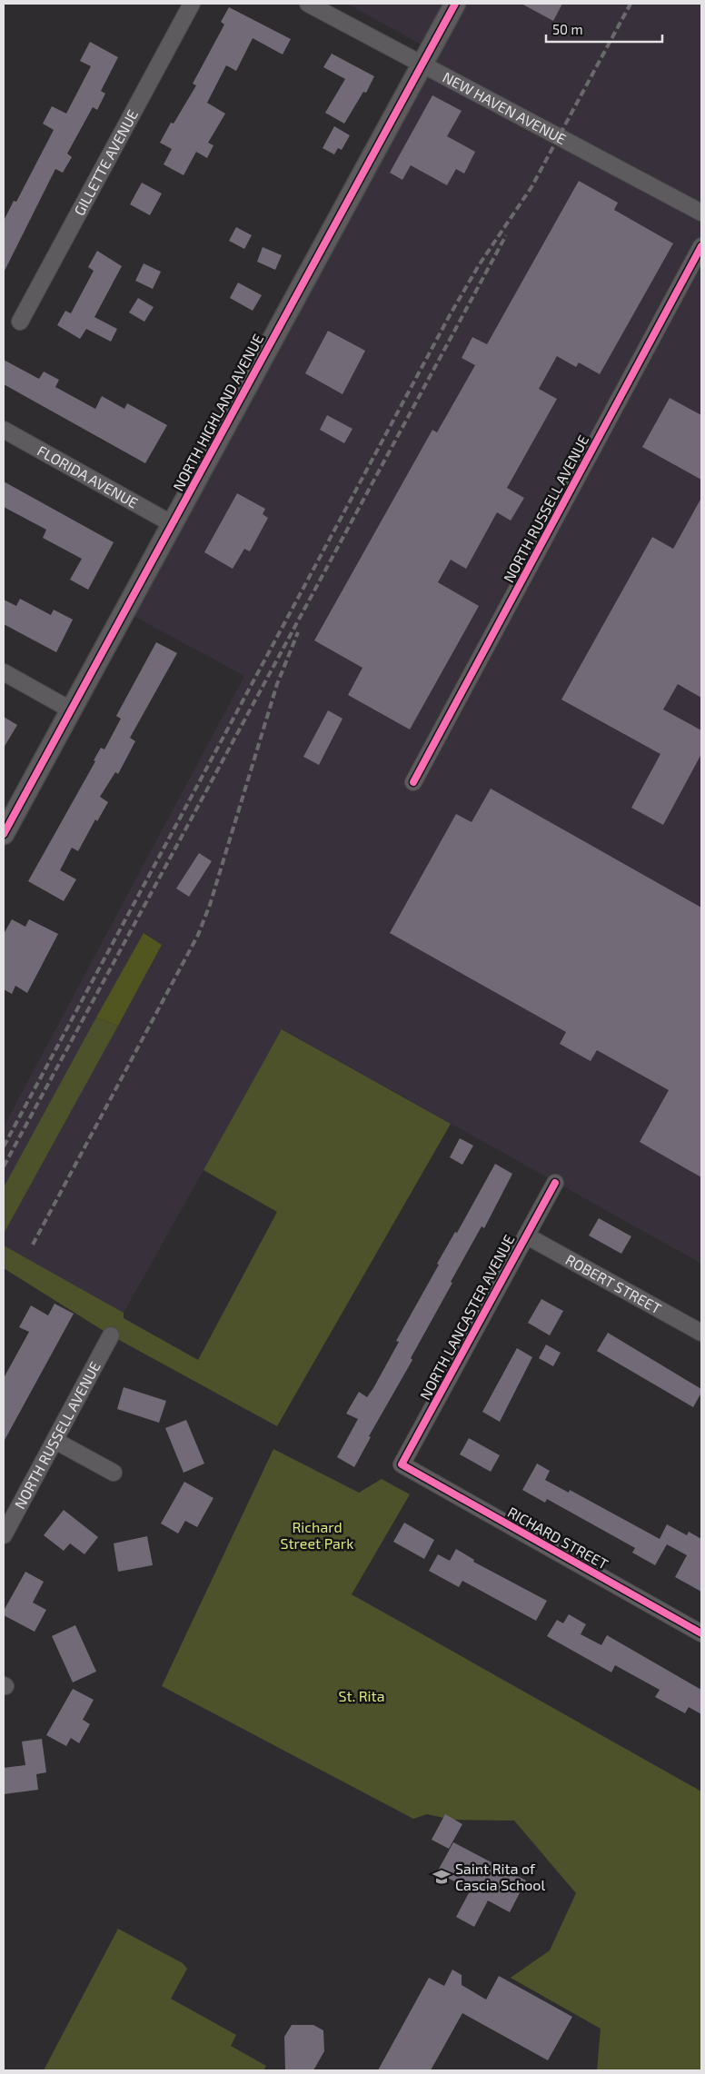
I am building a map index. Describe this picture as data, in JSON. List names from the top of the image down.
{
  "streets": {
    "street": [
      "NEW HAVEN AVENUE",
      "GILLETTE AVENUE",
      "NORTH HIGHLAND AVENUE",
      "FLORIDA AVENUE",
      "NORTH RUSSELL AVENUE",
      "ROBERT STREET",
      "NORTH LANCASTER AVENUE",
      "RICHARD STREET"
    ]
  },
  "crossings": [
    ["NEW HAVEN AVENUE", "NORTH HIGHLAND AVENUE"],
    ["NORTH HIGHLAND AVENUE", "FLORIDA AVENUE"],
    ["ROBERT STREET", "NORTH LANCASTER AVENUE"],
    ["NORTH LANCASTER AVENUE", "RICHARD STREET"]
  ],
  "parks": ["Richard Street Park", "St. Rita"],
  "places": {
    "school or university": ["Saint Rita of Cascia School"]
  },
  "scale_bar": "50 m"
}
